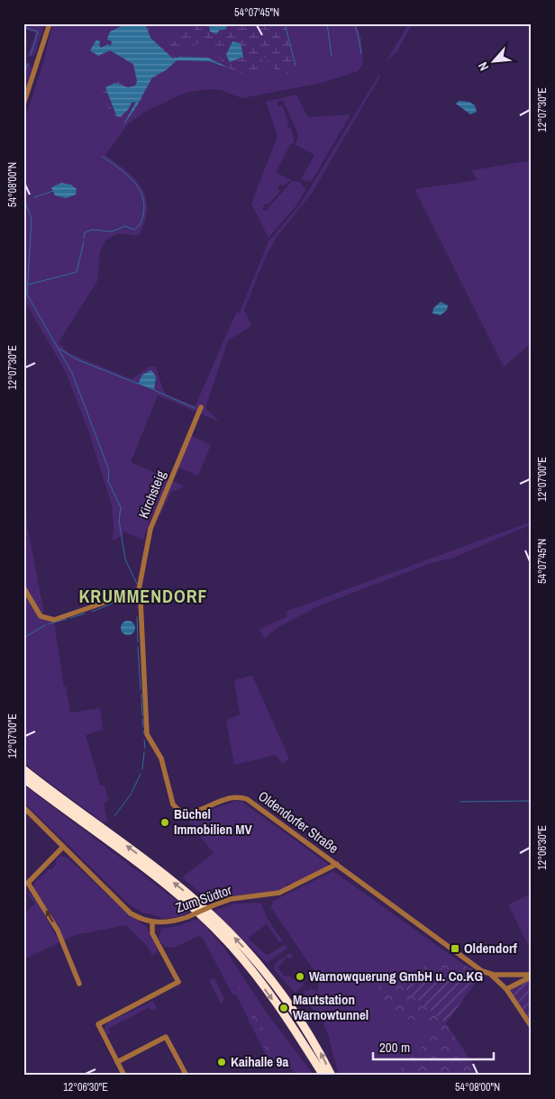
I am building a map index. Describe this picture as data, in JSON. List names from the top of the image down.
{
  "streets": {
    "street": ["Kirchsteig", "Oldendorfer Straße", "Zum Südtor"]
  },
  "crossings": [
    ["Kirchsteig", "Oldendorfer Straße"],
    ["Oldendorfer Straße", "Zum Südtor"]
  ],
  "districts": ["KRUMMENDORF"],
  "places": {
    "other": [
      "Büchel Immobilien MV",
      "Warnowquerung GmbH u. Co.KG",
      "Mautstation Warnowtunnel",
      "Kaihalle 9a"
    ],
    "transit": ["Oldendorf"]
  },
  "scale_bar": "200 m",
  "north": "bottom left",
  "coordinates": [
    "54°07'45\"N",
    "12°07'30\"E",
    "54°08'00\"N",
    "12°07'00\"E",
    "12°06'30\"E"
  ]
}
